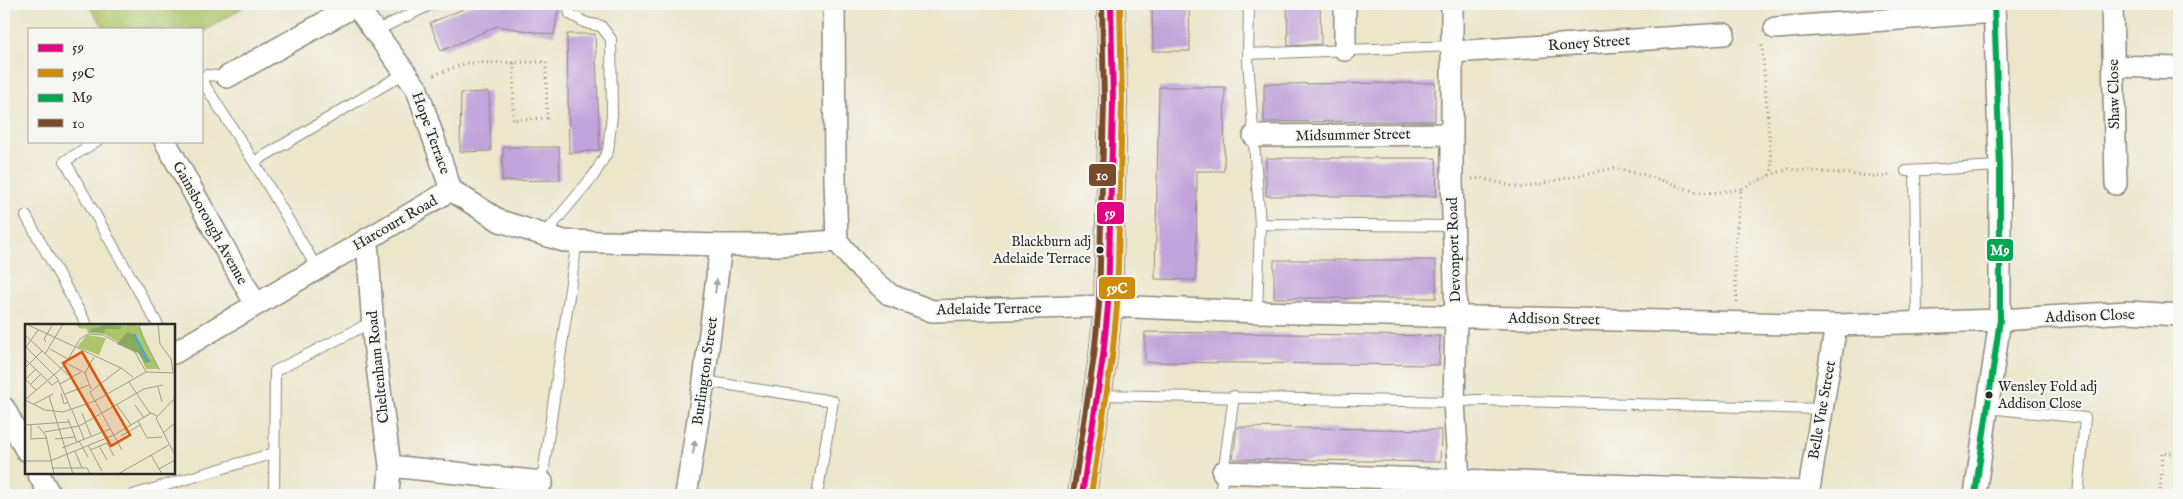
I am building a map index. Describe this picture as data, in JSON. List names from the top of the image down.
{
  "streets": {
    "street": [
      "Roney Street",
      "Shaw Close",
      "Hope Terrace",
      "Midsummer Street",
      "Gainsborough Avenue",
      "Harcourt Road",
      "Devonport Road",
      "Adelaide Terrace",
      "Addison Close",
      "Addison Street",
      "Cheltenham Road",
      "Burlington Street",
      "Belle Vue Street"
    ]
  },
  "crossings": [
    ["Roney Street", "Devonport Road"],
    ["Hope Terrace", "Harcourt Road"],
    ["Midsummer Street", "Devonport Road"],
    ["Gainsborough Avenue", "Harcourt Road"],
    ["Harcourt Road", "Cheltenham Road"],
    ["Harcourt Road", "Burlington Street"],
    ["Devonport Road", "Addison Street"],
    ["Adelaide Terrace", "Addison Street"],
    ["Addison Close", "Addison Street"],
    ["Addison Street", "Belle Vue Street"]
  ],
  "one_way": ["Burlington Street"],
  "places": ["Blackburn adj Adelaide Terrace", "Wensley Fold adj Addison Close"],
  "lines": [
    "transit line 59",
    "transit line 59C",
    "transit line M9",
    "transit line 10"
  ],
  "legend": [
    "59",
    "59C",
    "M9",
    "10"
  ]
}
